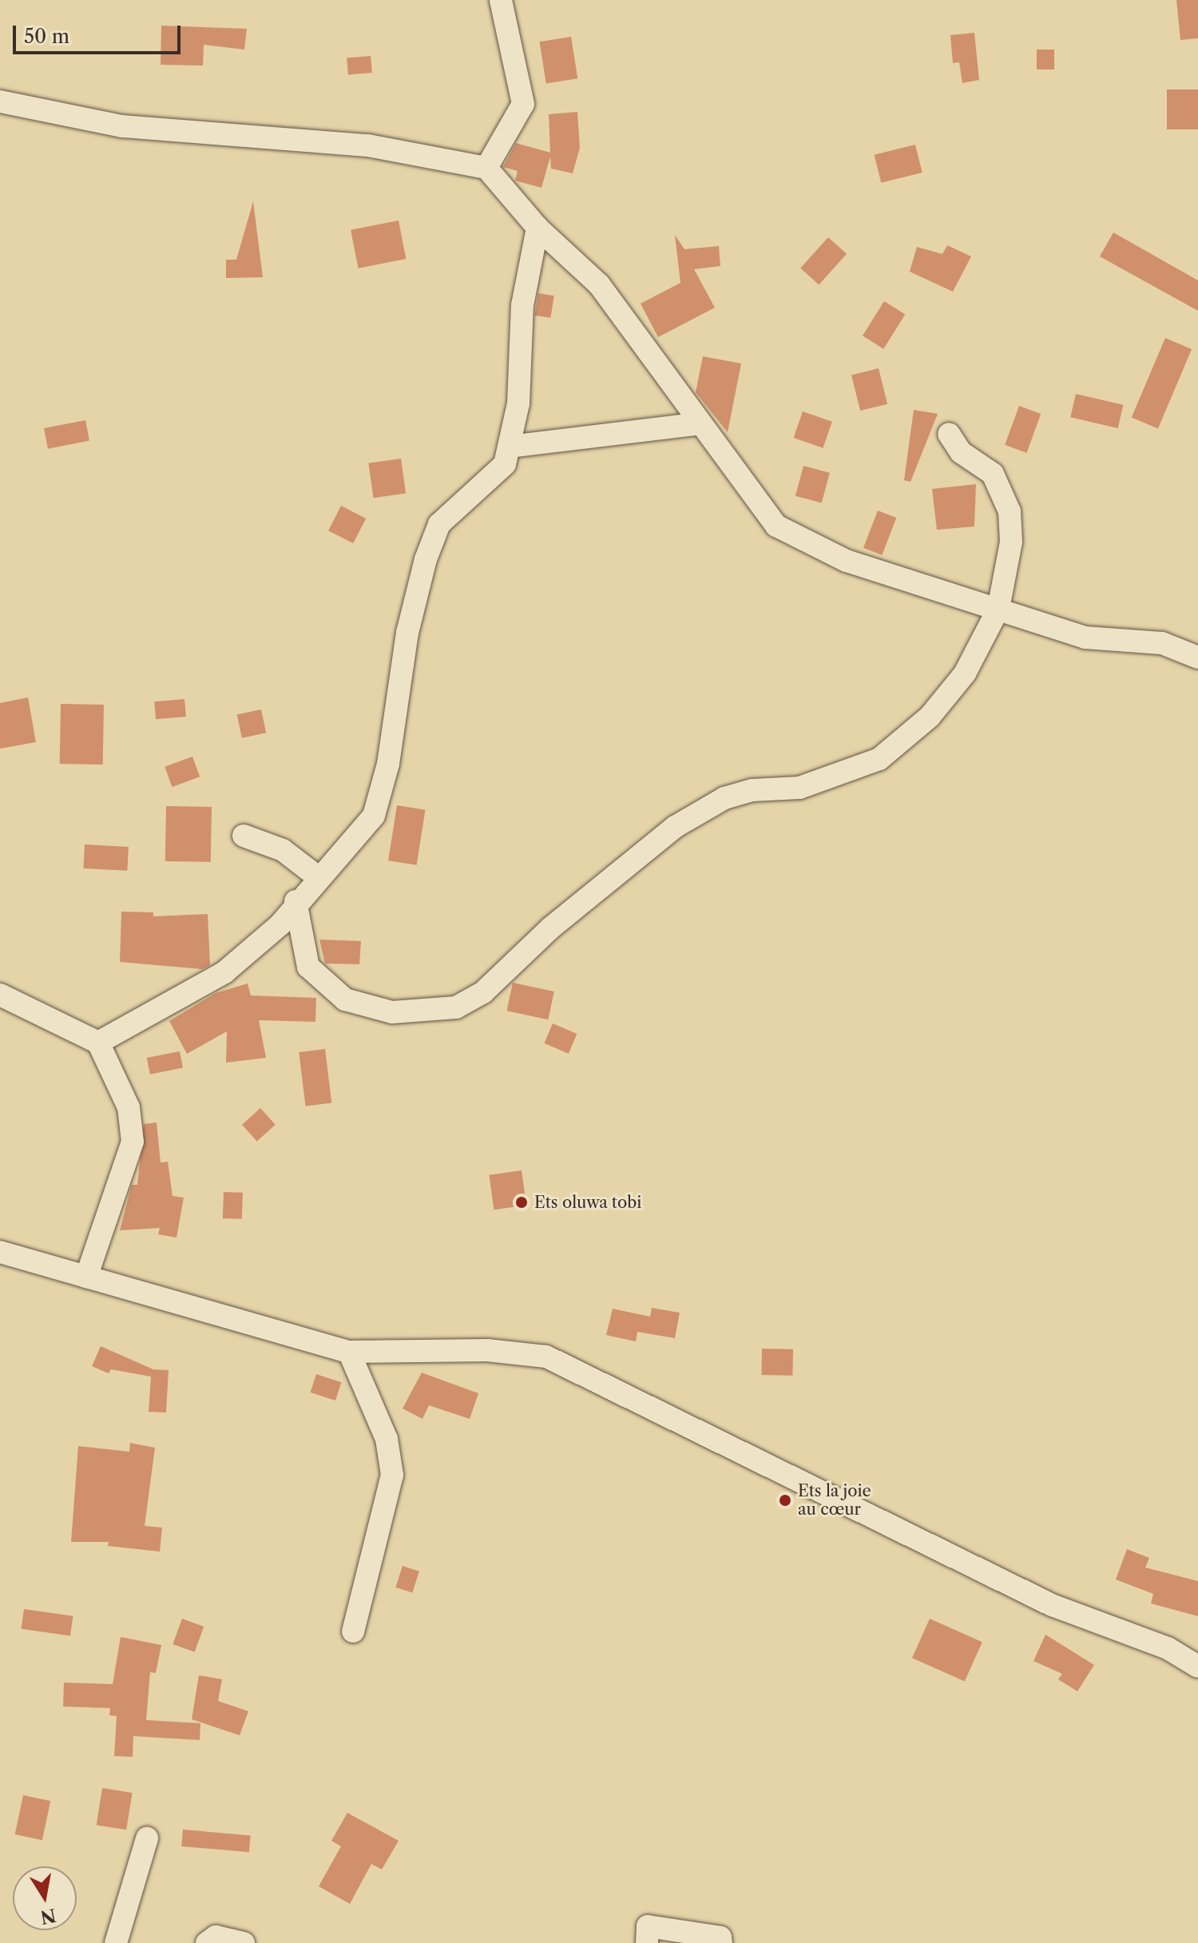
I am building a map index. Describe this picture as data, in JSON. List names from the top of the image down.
{
  "places": ["Ets oluwa tobi", "Ets la joie au cœur"],
  "scale_bar": "50 m",
  "north": "bottom"
}
